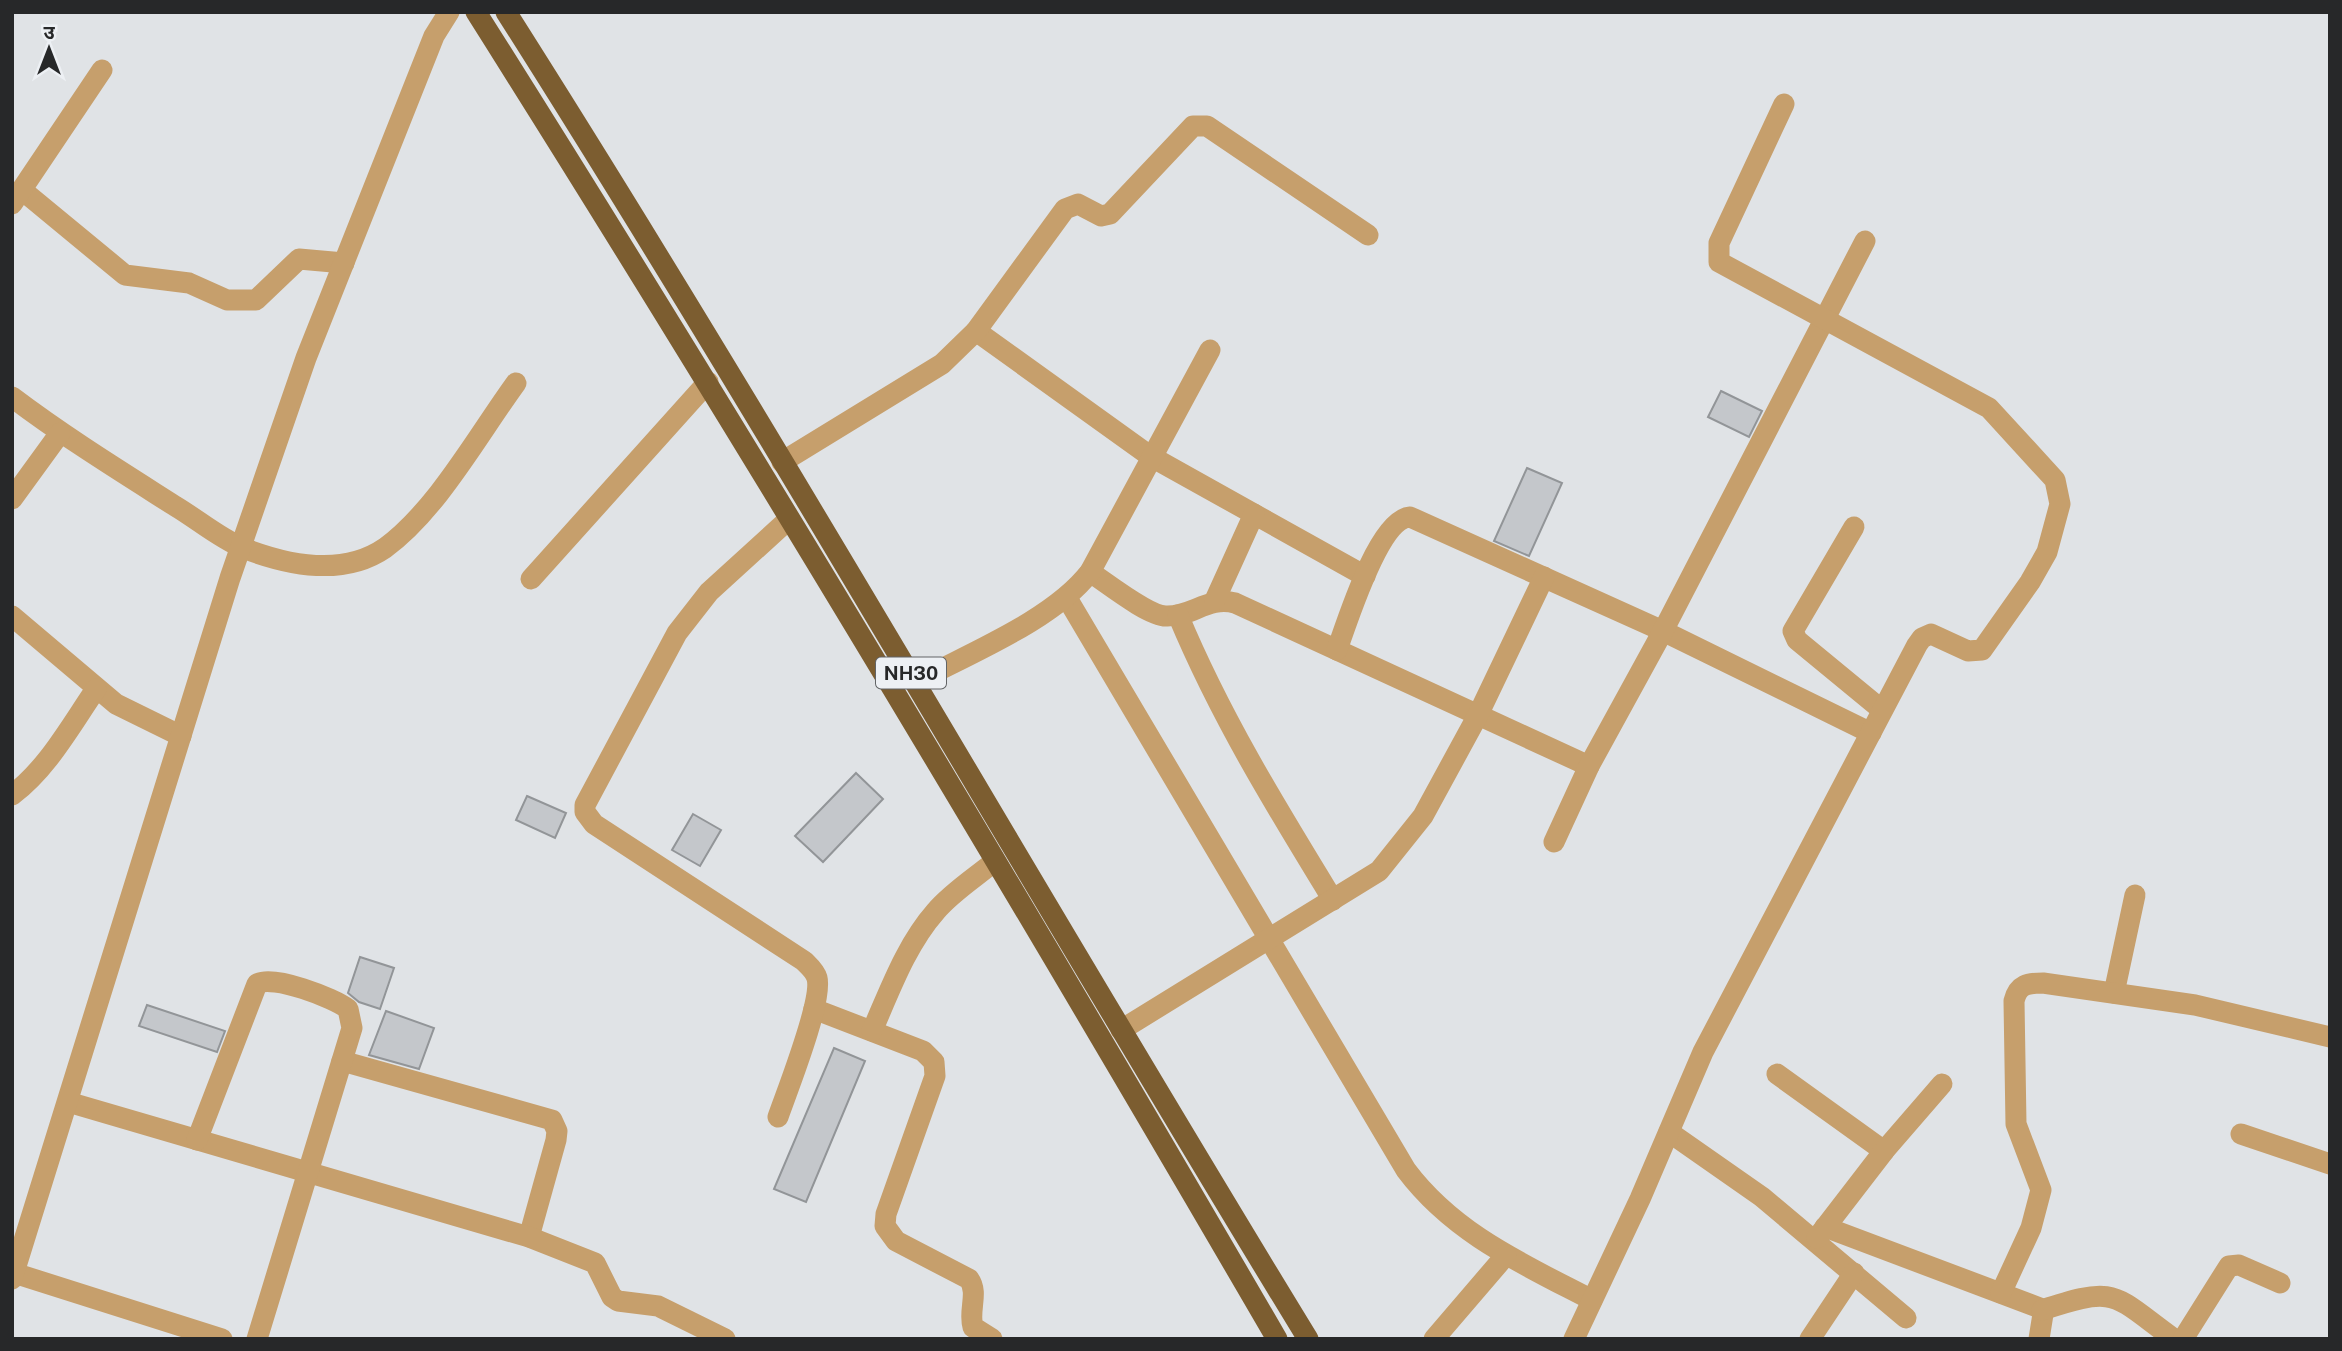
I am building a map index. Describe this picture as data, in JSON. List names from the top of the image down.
{
  "streets": {
    "highway": ["NH30"]
  },
  "north": "top"
}
